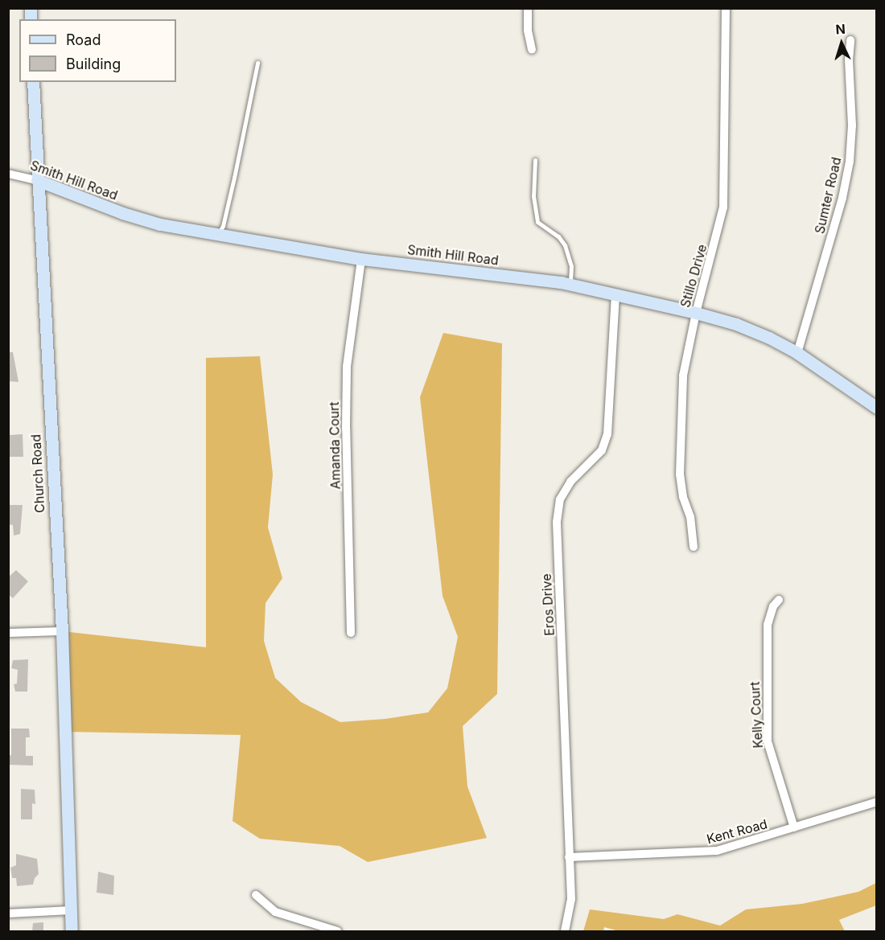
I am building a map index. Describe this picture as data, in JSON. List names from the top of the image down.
{
  "streets": {
    "street": [
      "Smith Hill Road",
      "Sumter Road",
      "Stillo Drive",
      "Amanda Court",
      "Church Road",
      "Eros Drive",
      "Kelly Court",
      "Kent Road"
    ]
  },
  "crossings": [
    ["Smith Hill Road", "Sumter Road"],
    ["Smith Hill Road", "Stillo Drive"],
    ["Smith Hill Road", "Amanda Court"],
    ["Smith Hill Road", "Church Road"],
    ["Smith Hill Road", "Eros Drive"],
    ["Eros Drive", "Kent Road"],
    ["Kelly Court", "Kent Road"]
  ],
  "legend": ["Road", "Building"],
  "north": "top"
}
